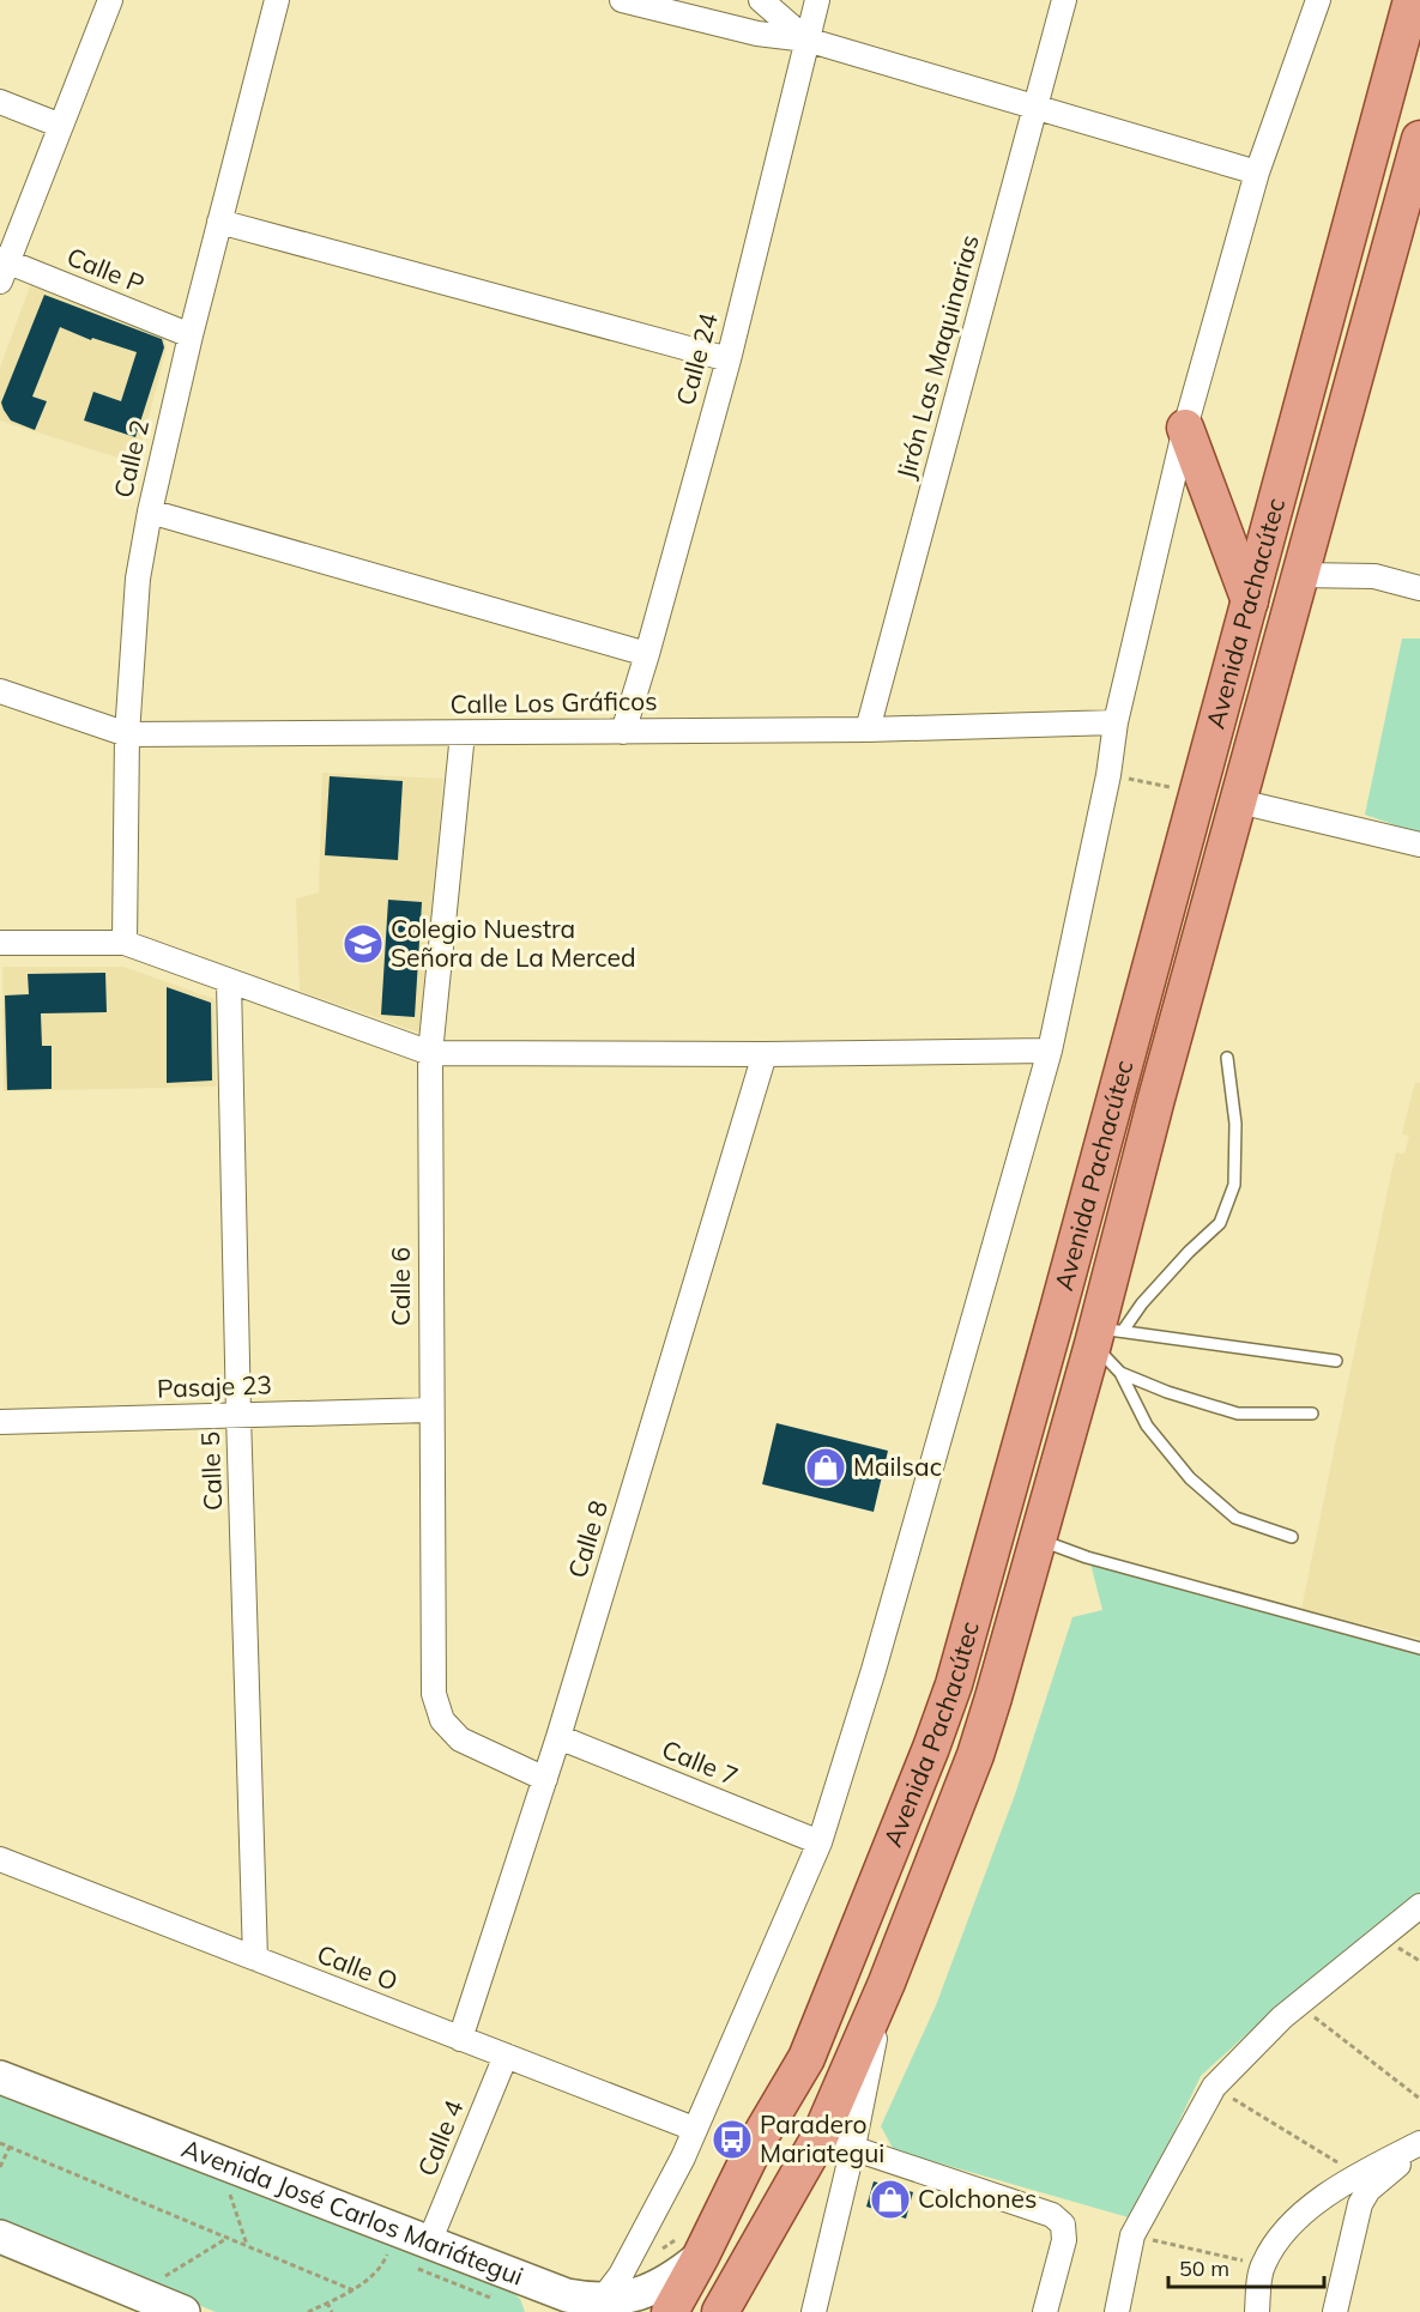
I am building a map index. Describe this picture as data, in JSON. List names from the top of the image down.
{
  "streets": {
    "main road": ["Avenida Pachacútec"],
    "street": [
      "Calle P",
      "Jirón Las Maquinarias",
      "Calle 24",
      "Calle 2",
      "Calle Los Gráficos",
      "Calle 6",
      "Pasaje 23",
      "Calle 5",
      "Calle 8",
      "Calle 7",
      "Calle O",
      "Calle 4",
      "Avenida José Carlos Mariátegui"
    ]
  },
  "crossings": [
    ["Calle P", "Calle 2"],
    ["Jirón Las Maquinarias", "Calle Los Gráficos"],
    ["Calle 24", "Calle Los Gráficos"],
    ["Calle 2", "Calle Los Gráficos"],
    ["Avenida Pachacútec", "Avenida José Carlos Mariátegui"],
    ["Calle Los Gráficos", "Calle 6"],
    ["Calle 6", "Pasaje 23"],
    ["Calle 6", "Calle 8"],
    ["Pasaje 23", "Calle 5"],
    ["Calle 5", "Calle O"],
    ["Calle 8", "Calle 7"],
    ["Calle 8", "Calle O"],
    ["Calle O", "Calle 4"],
    ["Calle 4", "Avenida José Carlos Mariátegui"]
  ],
  "places": {
    "school or university": ["Colegio Nuestra Señora de La Merced"],
    "shop": ["Mailsac", "Colchones"],
    "bus stop": ["Paradero Mariategui"]
  },
  "scale_bar": "50 m"
}
